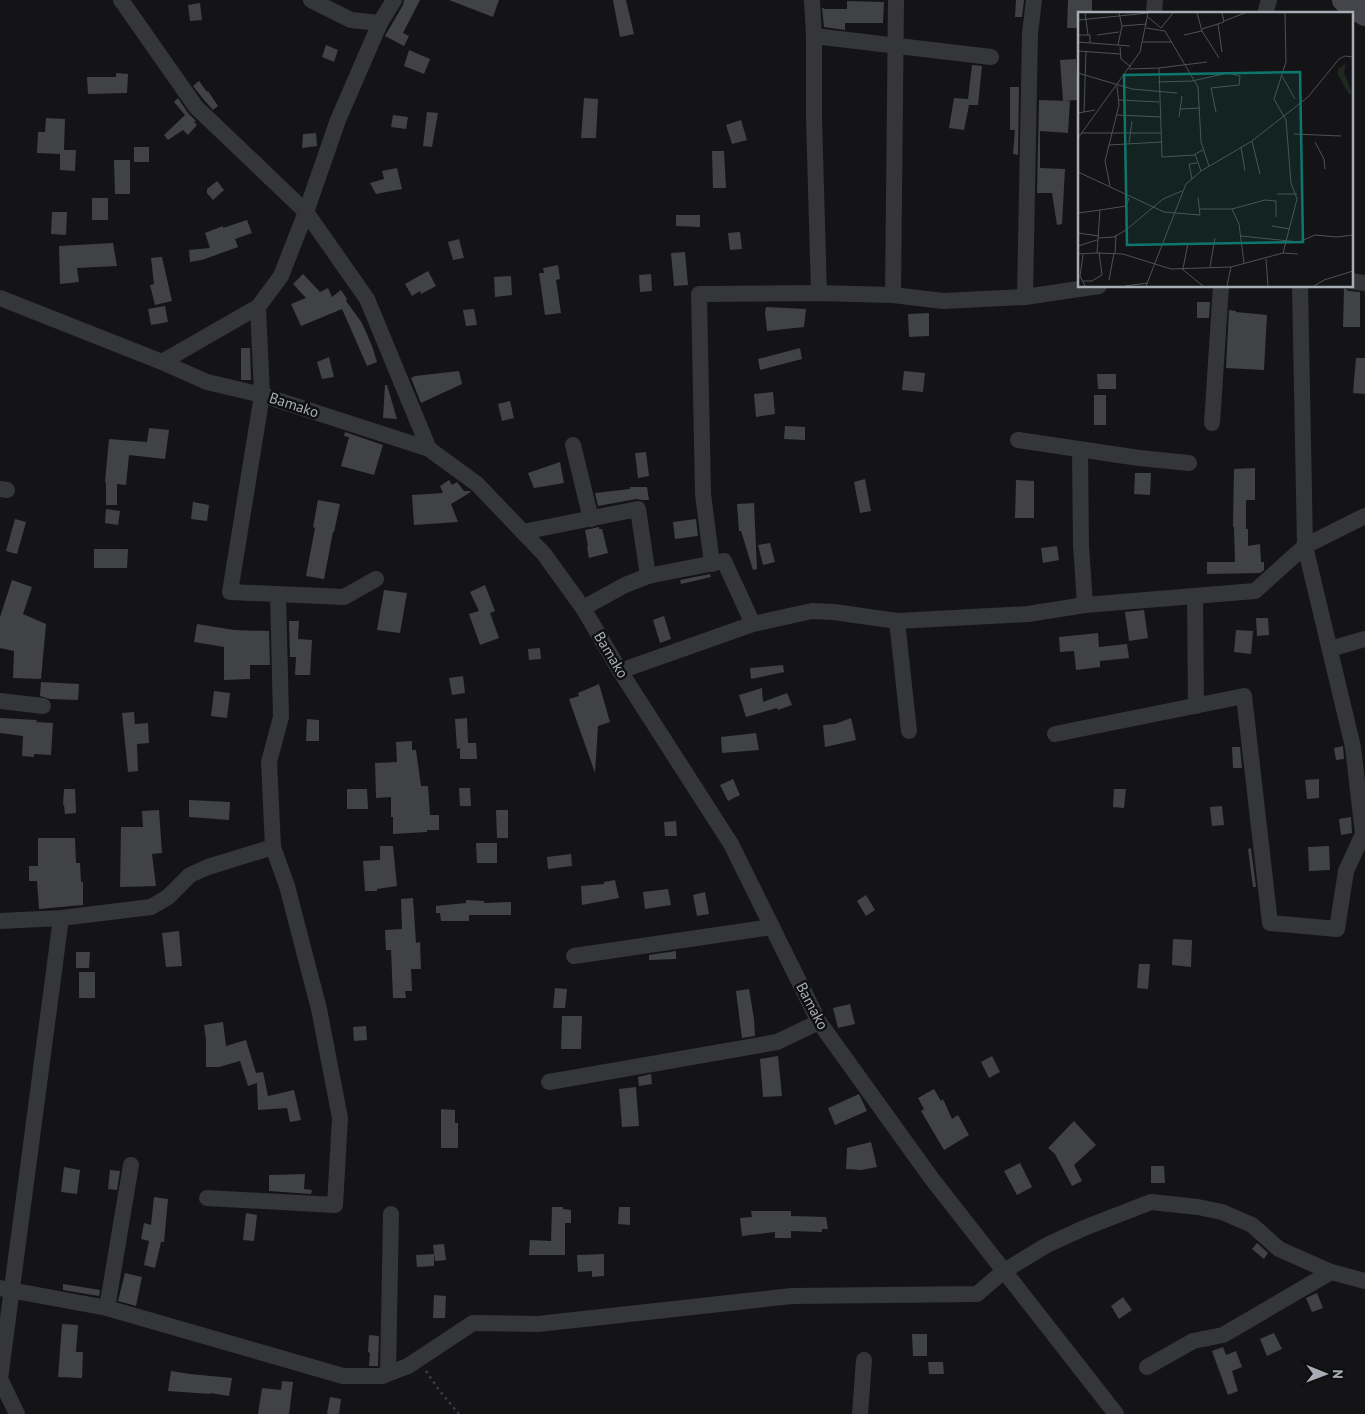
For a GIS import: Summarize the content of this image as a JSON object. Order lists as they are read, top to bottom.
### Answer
{
  "streets": {
    "street": ["Bamako"]
  },
  "north": "right"
}
